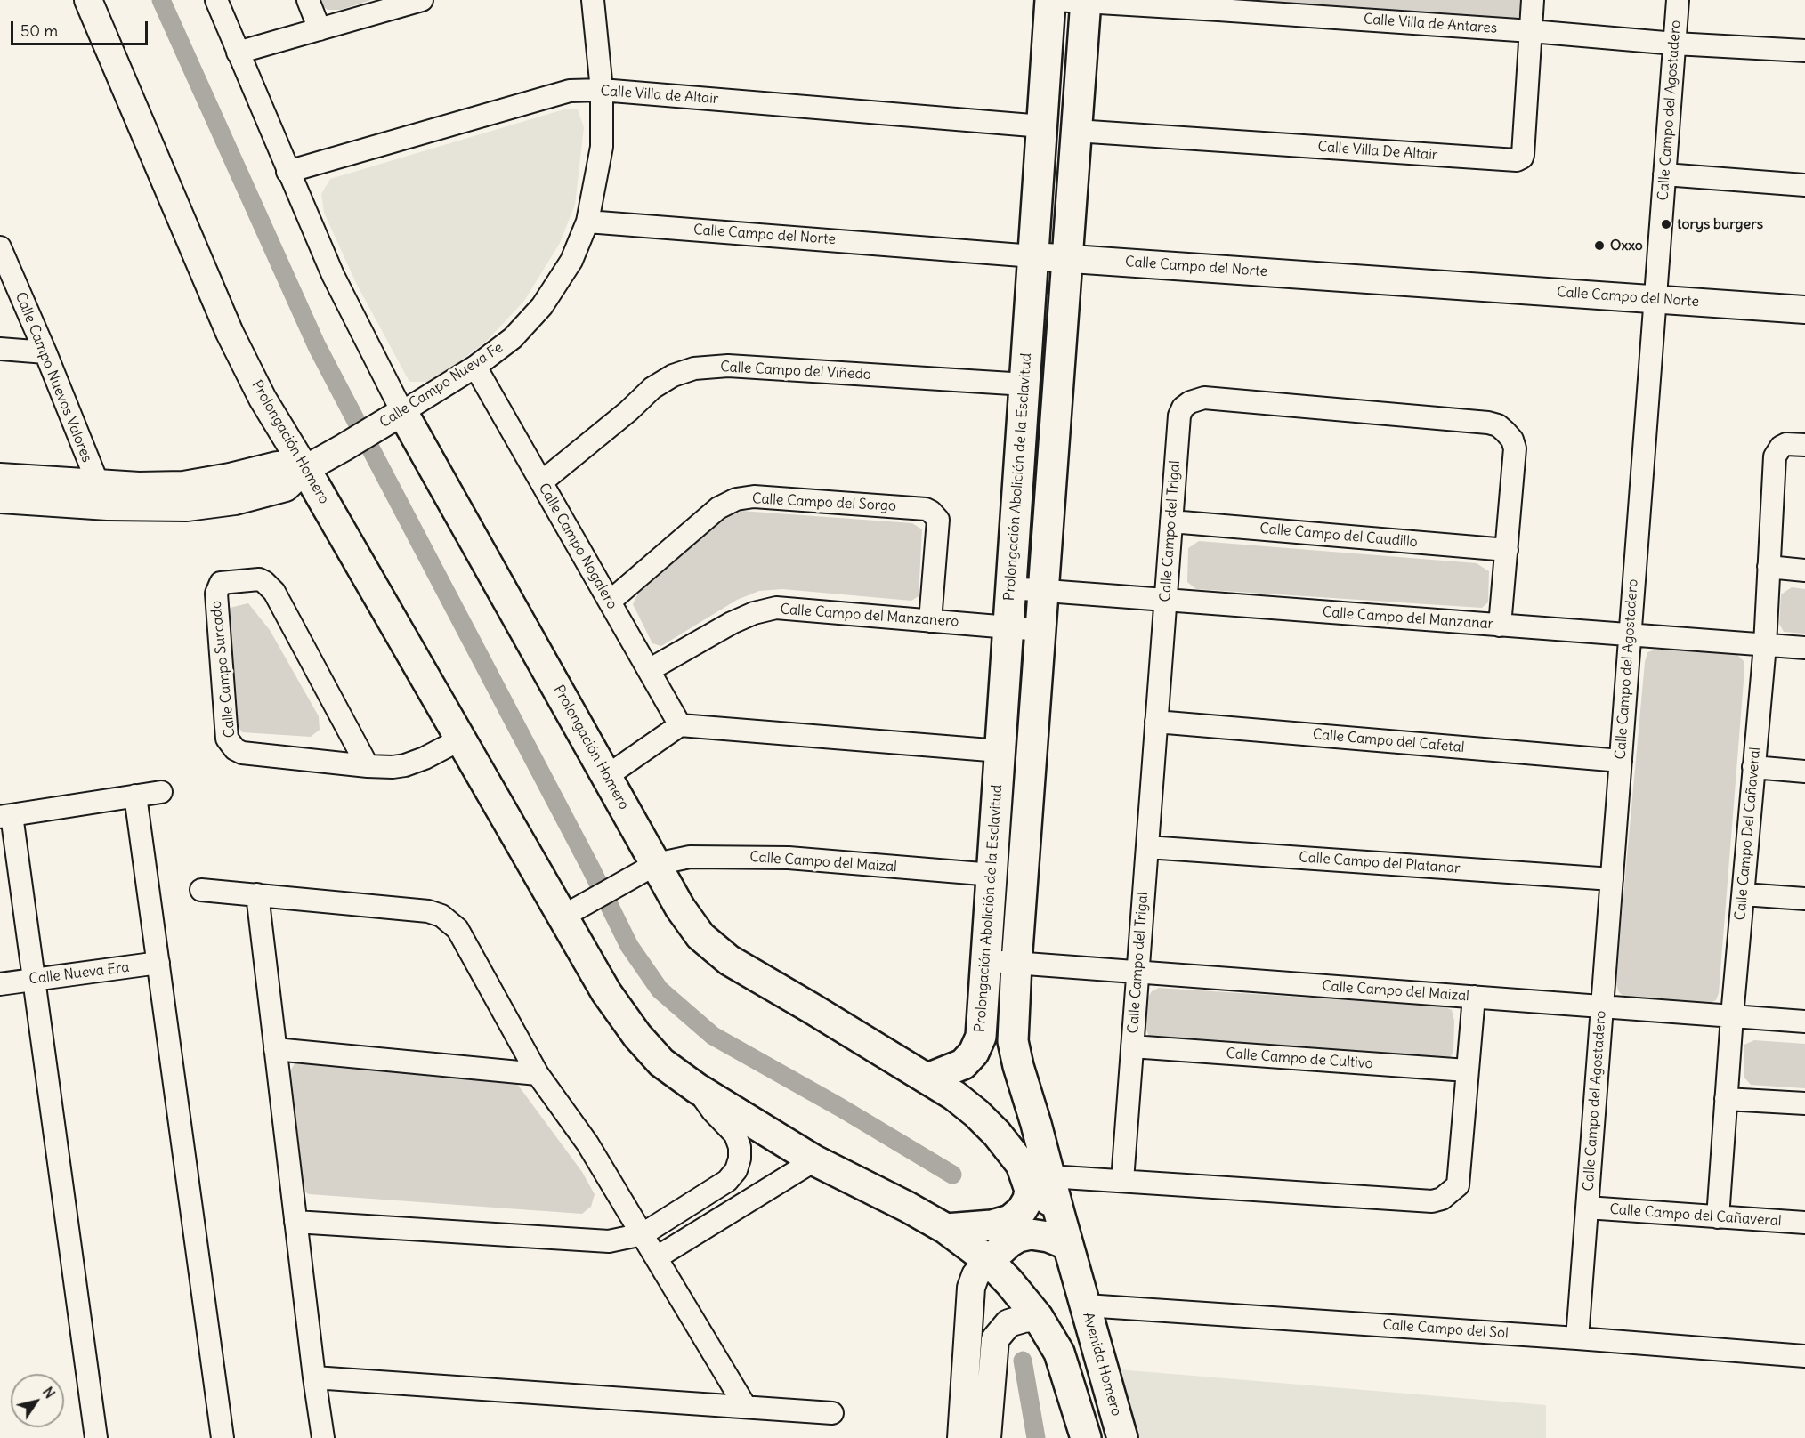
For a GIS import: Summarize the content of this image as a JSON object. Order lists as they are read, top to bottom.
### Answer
{
  "streets": {
    "main road": ["Prolongación Homero", "Prolongación Abolición de la Esclavitud", "Avenida Homero"],
    "street": [
      "Calle Villa de Antares",
      "Calle Villa de Altair",
      "Calle Campo del Agostadero",
      "Calle Villa De Altair",
      "Calle Campo del Norte",
      "Calle Campo del Viñedo",
      "Calle Campo Nuevos Valores",
      "Calle Campo Nueva Fe",
      "Calle Campo del Sorgo",
      "Calle Campo del Trigal",
      "Calle Campo del Caudillo",
      "Calle Campo Nogalero",
      "Calle Campo del Manzanero",
      "Calle Campo del Manzanar",
      "Calle Campo Surcado",
      "Calle Campo del Cafetal",
      "Calle Campo Del Cañaveral",
      "Calle Campo del Maizal",
      "Calle Campo del Platanar",
      "Calle Nueva Era",
      "Calle Campo de Cultivo",
      "Calle Campo del Cañaveral",
      "Calle Campo del Sol"
    ]
  },
  "crossings": [
    ["Calle Villa de Antares", "Calle Campo del Agostadero"],
    ["Calle Villa de Antares", "Calle Villa De Altair"],
    ["Calle Villa de Altair", "Calle Campo Nueva Fe"],
    ["Calle Villa de Altair", "Prolongación Homero"],
    ["Calle Villa de Altair", "Prolongación Abolición de la Esclavitud"],
    ["Calle Campo del Agostadero", "Calle Campo del Norte"],
    ["Calle Campo del Agostadero", "Calle Campo del Manzanar"],
    ["Calle Campo del Agostadero", "Calle Campo del Cafetal"],
    ["Calle Campo del Agostadero", "Calle Campo del Maizal"],
    ["Calle Campo del Agostadero", "Calle Campo del Platanar"],
    ["Calle Campo del Agostadero", "Calle Campo del Cañaveral"],
    ["Calle Campo del Agostadero", "Calle Campo del Sol"],
    ["Calle Campo del Norte", "Calle Campo Nueva Fe"],
    ["Calle Campo del Norte", "Prolongación Abolición de la Esclavitud"],
    ["Calle Campo del Viñedo", "Prolongación Abolición de la Esclavitud"],
    ["Calle Campo del Viñedo", "Calle Campo Nogalero"],
    ["Calle Campo Nuevos Valores", "Calle Campo Nueva Fe"],
    ["Calle Campo Nueva Fe", "Prolongación Homero"],
    ["Calle Campo Nueva Fe", "Calle Campo Nogalero"],
    ["Prolongación Homero", "Calle Campo Surcado"],
    ["Prolongación Homero", "Calle Campo del Maizal"],
    ["Prolongación Abolición de la Esclavitud", "Calle Campo del Manzanero"],
    ["Prolongación Abolición de la Esclavitud", "Calle Campo del Manzanar"],
    ["Prolongación Abolición de la Esclavitud", "Calle Campo del Maizal"],
    ["Calle Campo del Sorgo", "Calle Campo Nogalero"],
    ["Calle Campo del Sorgo", "Calle Campo del Manzanero"],
    ["Calle Campo del Trigal", "Calle Campo del Caudillo"],
    ["Calle Campo del Trigal", "Calle Campo del Manzanar"],
    ["Calle Campo del Trigal", "Calle Campo del Cafetal"],
    ["Calle Campo del Trigal", "Calle Campo del Maizal"],
    ["Calle Campo del Trigal", "Calle Campo del Platanar"],
    ["Calle Campo del Trigal", "Calle Campo de Cultivo"],
    ["Calle Campo Nogalero", "Calle Campo del Manzanero"],
    ["Calle Campo del Manzanar", "Calle Campo Del Cañaveral"],
    ["Calle Campo Del Cañaveral", "Calle Campo del Maizal"],
    ["Calle Campo Del Cañaveral", "Calle Campo del Cañaveral"],
    ["Calle Campo del Sol", "Avenida Homero"]
  ],
  "places": ["torys burgers", "Oxxo"],
  "scale_bar": "50 m",
  "north": "top right"
}
